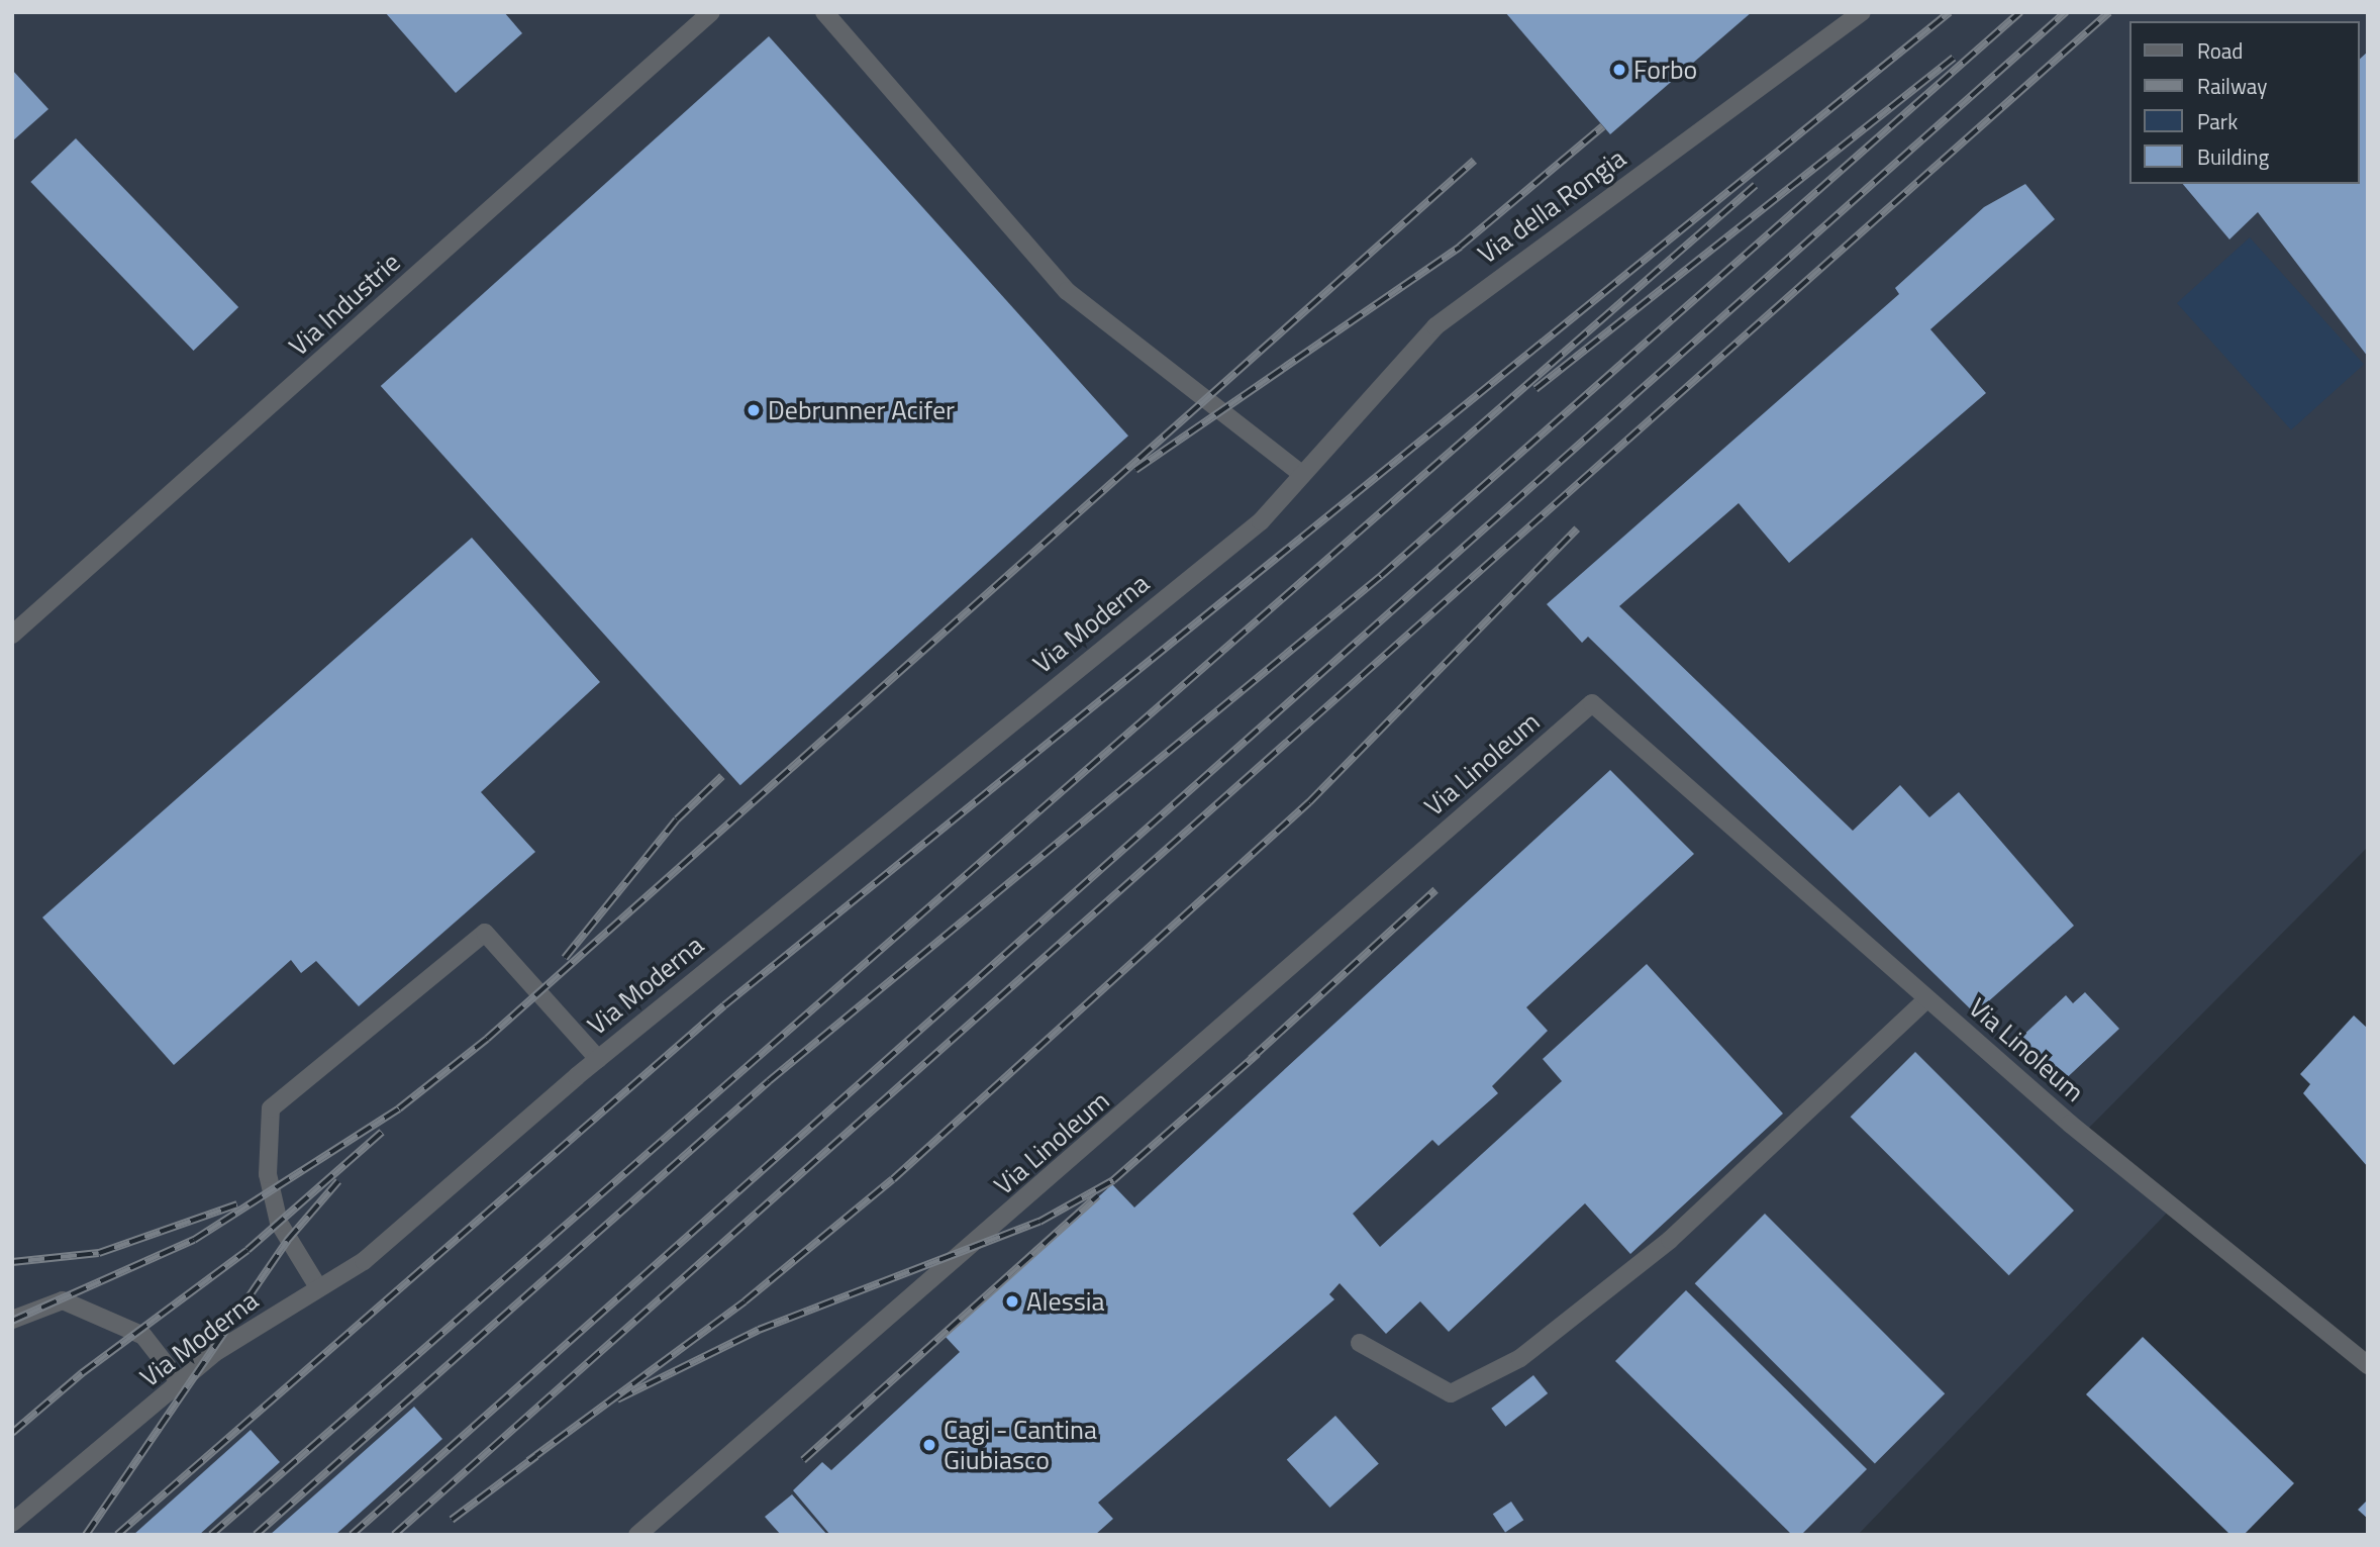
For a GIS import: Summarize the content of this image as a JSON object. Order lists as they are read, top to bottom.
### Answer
{
  "streets": {
    "street": [
      "Via della Rongia",
      "Via Industrie",
      "Via Moderna",
      "Via Linoleum"
    ]
  },
  "crossings": [
    ["Via della Rongia", "Via Moderna"]
  ],
  "places": [
    "Forbo",
    "Debrunner Acifer",
    "Alessia",
    "Cagi - Cantina Giubiasco"
  ],
  "legend": [
    "Road",
    "Railway",
    "Park",
    "Building"
  ]
}
